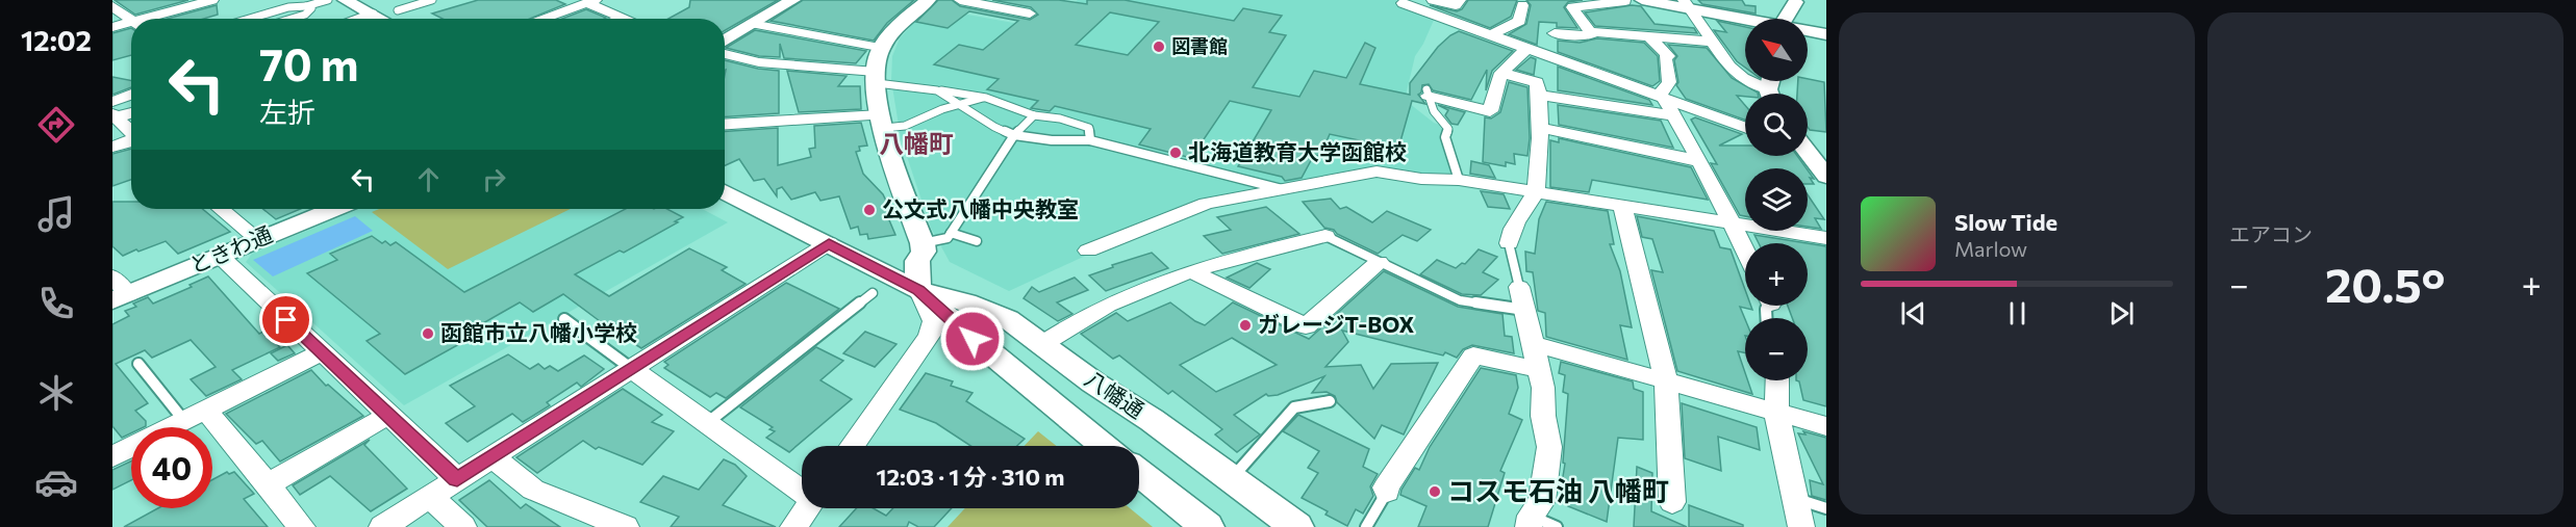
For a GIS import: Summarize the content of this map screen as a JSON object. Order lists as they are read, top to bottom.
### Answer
{
  "streets": {
    "street": ["ときわ通", "八幡通"]
  },
  "districts": ["八幡町"],
  "places": [
    "図書館",
    "北海道教育大学函館校",
    "公文式八幡中央教室",
    "ガレージT-BOX",
    "函館市立八幡小学校",
    "コスモ石油 八幡町"
  ],
  "north": "top left",
  "page": {
    "tabs": "12:02",
    "tile": "エアコン",
    "map_buttons": ["+", "−"],
    "turn": ["70 m", "左折"],
    "song": ["Slow Tide", "Marlow"],
    "heat": ["−", "20.5°", "+"],
    "limit": "40",
    "trip": "12:03 · 1 分 · 310 m"
  }
}
